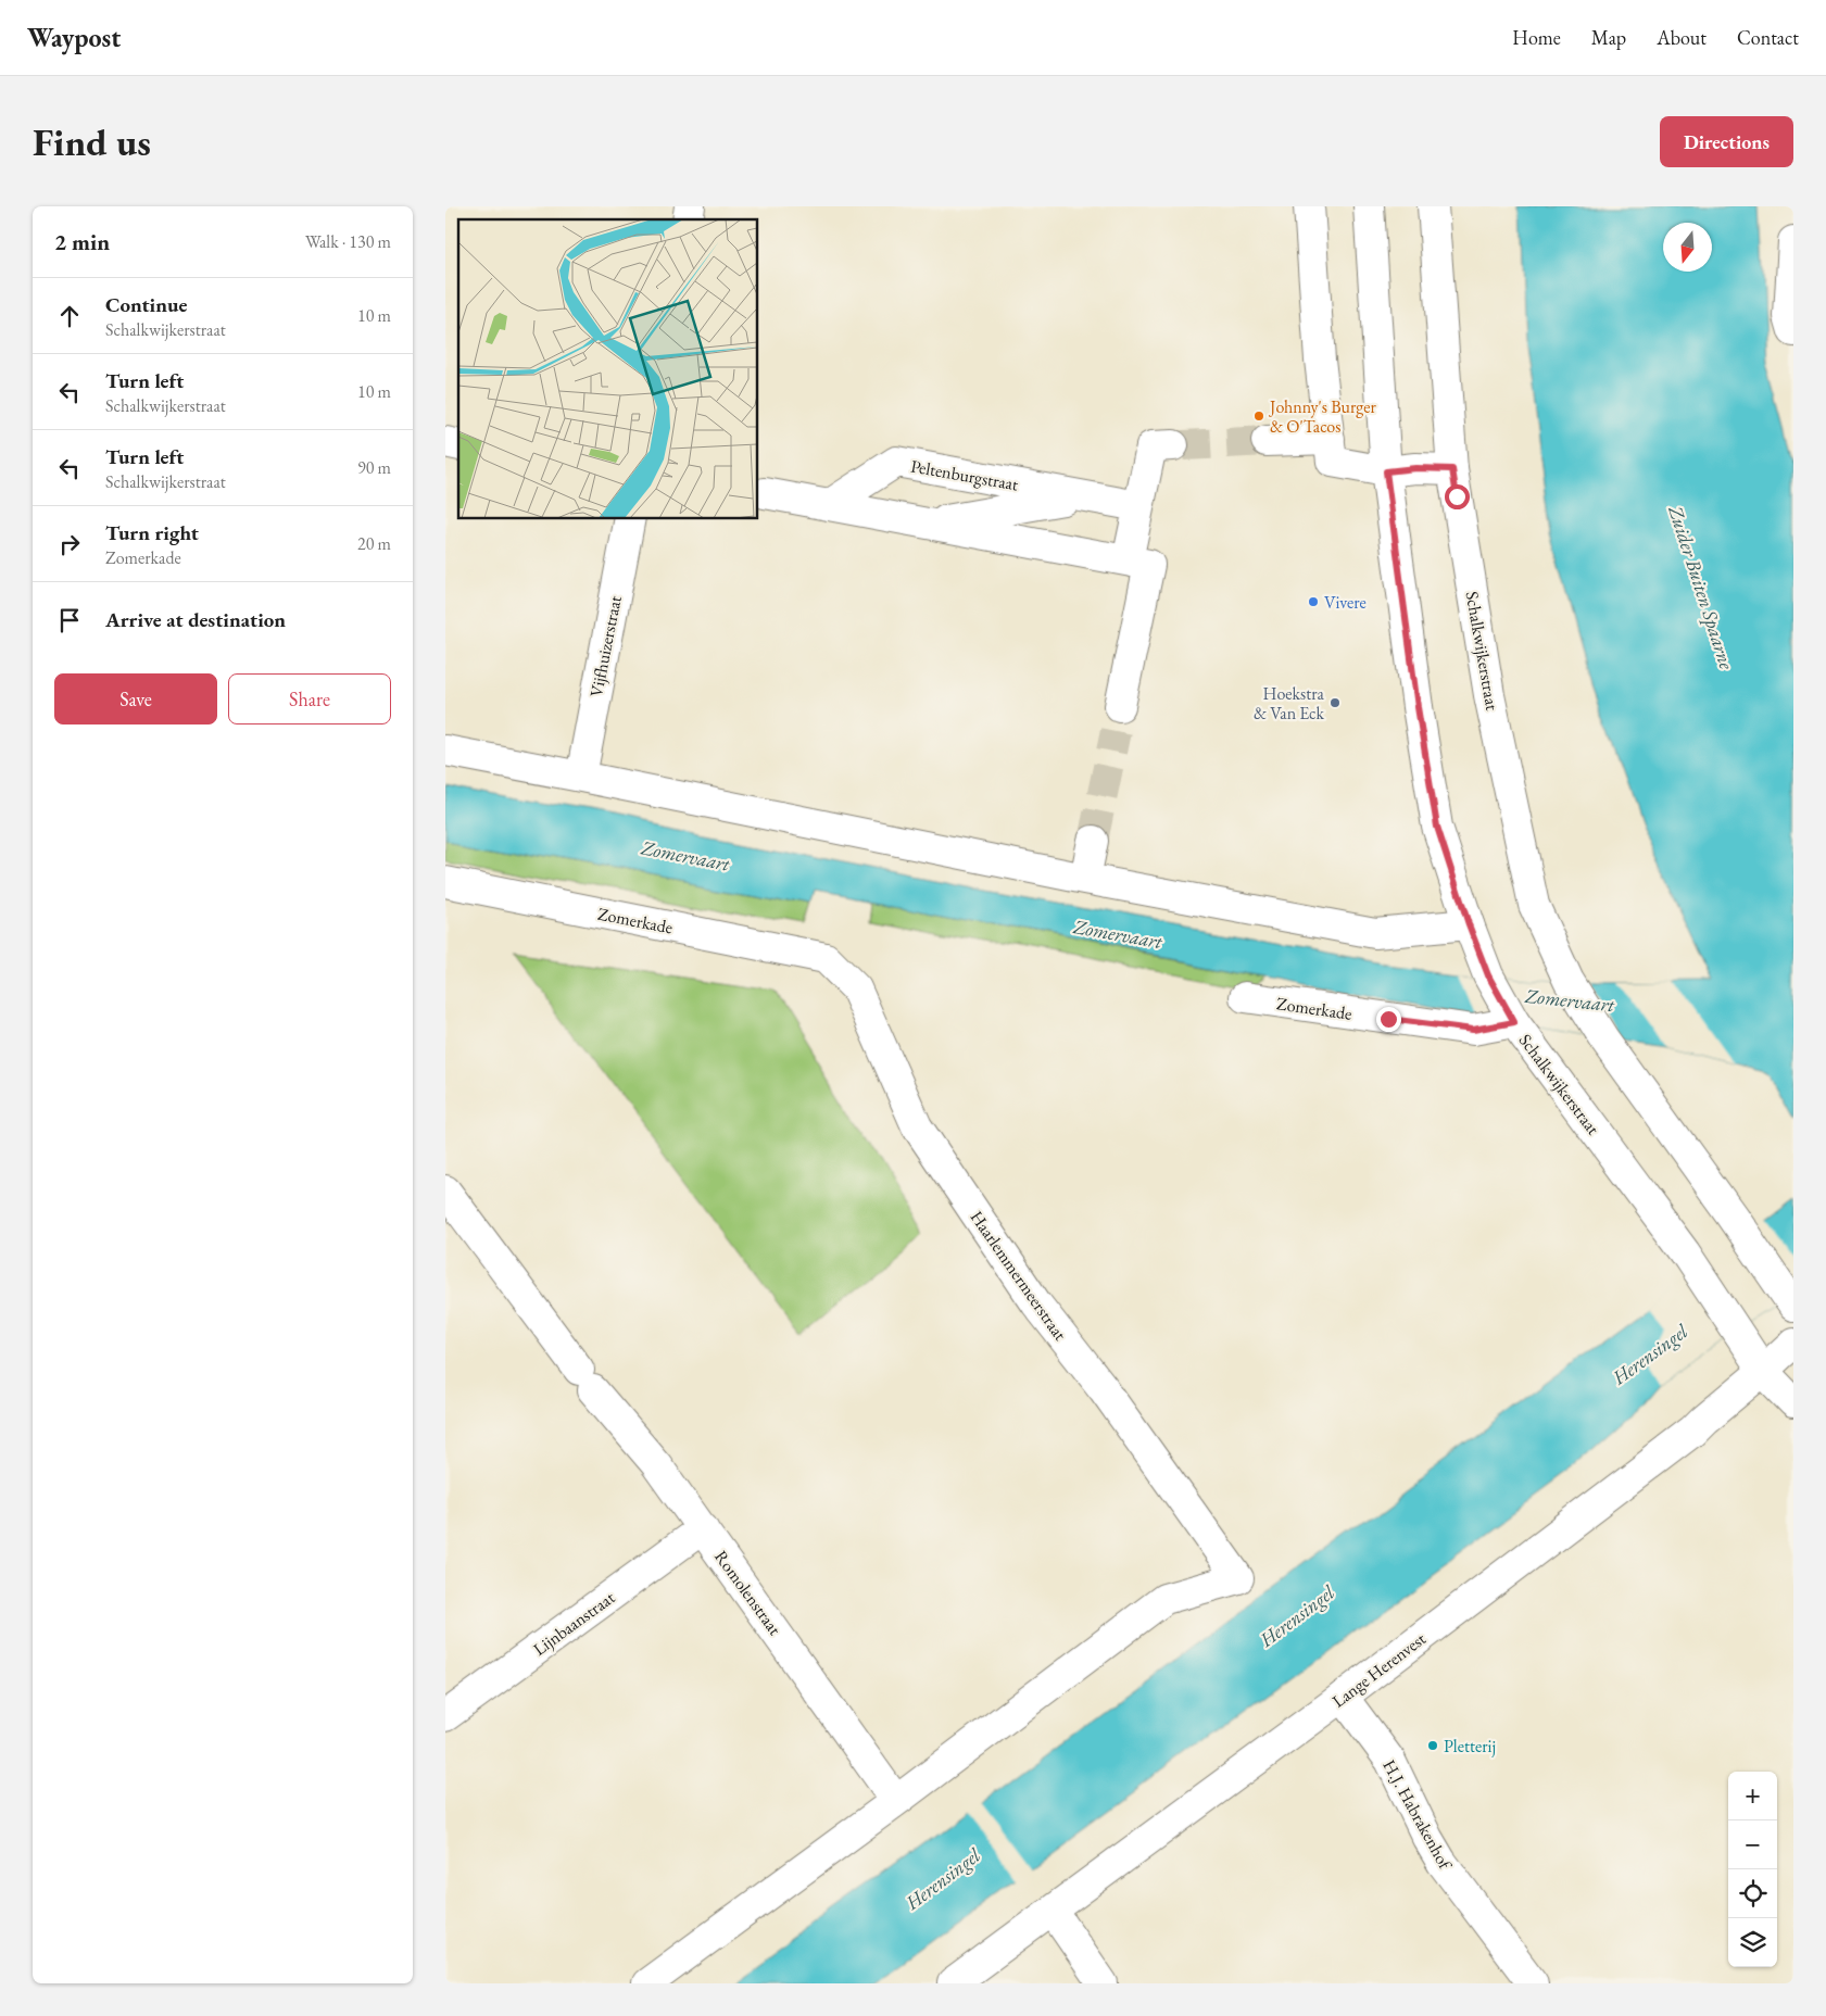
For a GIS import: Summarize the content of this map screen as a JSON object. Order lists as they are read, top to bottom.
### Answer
{
  "streets": {
    "street": [
      "Peltenburgstraat",
      "Vijfhuizerstraat",
      "Schalkwijkerstraat",
      "Zomerkade",
      "Haarlemmermeerstraat",
      "Romolenstraat",
      "Lijnbaanstraat",
      "Lange Herenvest",
      "H.J. Habrakenhof"
    ]
  },
  "crossings": [
    ["Schalkwijkerstraat", "Zomerkade"],
    ["Schalkwijkerstraat", "Lange Herenvest"],
    ["Zomerkade", "Haarlemmermeerstraat"],
    ["Haarlemmermeerstraat", "Romolenstraat"],
    ["Romolenstraat", "Lijnbaanstraat"],
    ["Lange Herenvest", "H.J. Habrakenhof"]
  ],
  "water": ["Zuider Buiten Spaarne", "Zomervaart", "Herensingel"],
  "places": [
    "Johnny's Burger & O'Tacos",
    "Vivere",
    "Hoekstra & Van Eck",
    "Pletterij"
  ],
  "north": "bottom",
  "page": {
    "header": "Waypost",
    "nav": [
      "Home",
      "Map",
      "About",
      "Contact"
    ],
    "buttons": [
      "Directions",
      ["Save", "Share"]
    ],
    "title": "Find us",
    "heading": ["2 min", "Walk · 130 m"],
    "list": [
      ["Continue", "Schalkwijkerstraat", "10 m"],
      ["Turn left", "Schalkwijkerstraat", "10 m"],
      ["Turn left", "Schalkwijkerstraat", "90 m"],
      ["Turn right", "Zomerkade", "20 m"],
      "Arrive at destination"
    ],
    "map_buttons": ["+", "−"]
  }
}
